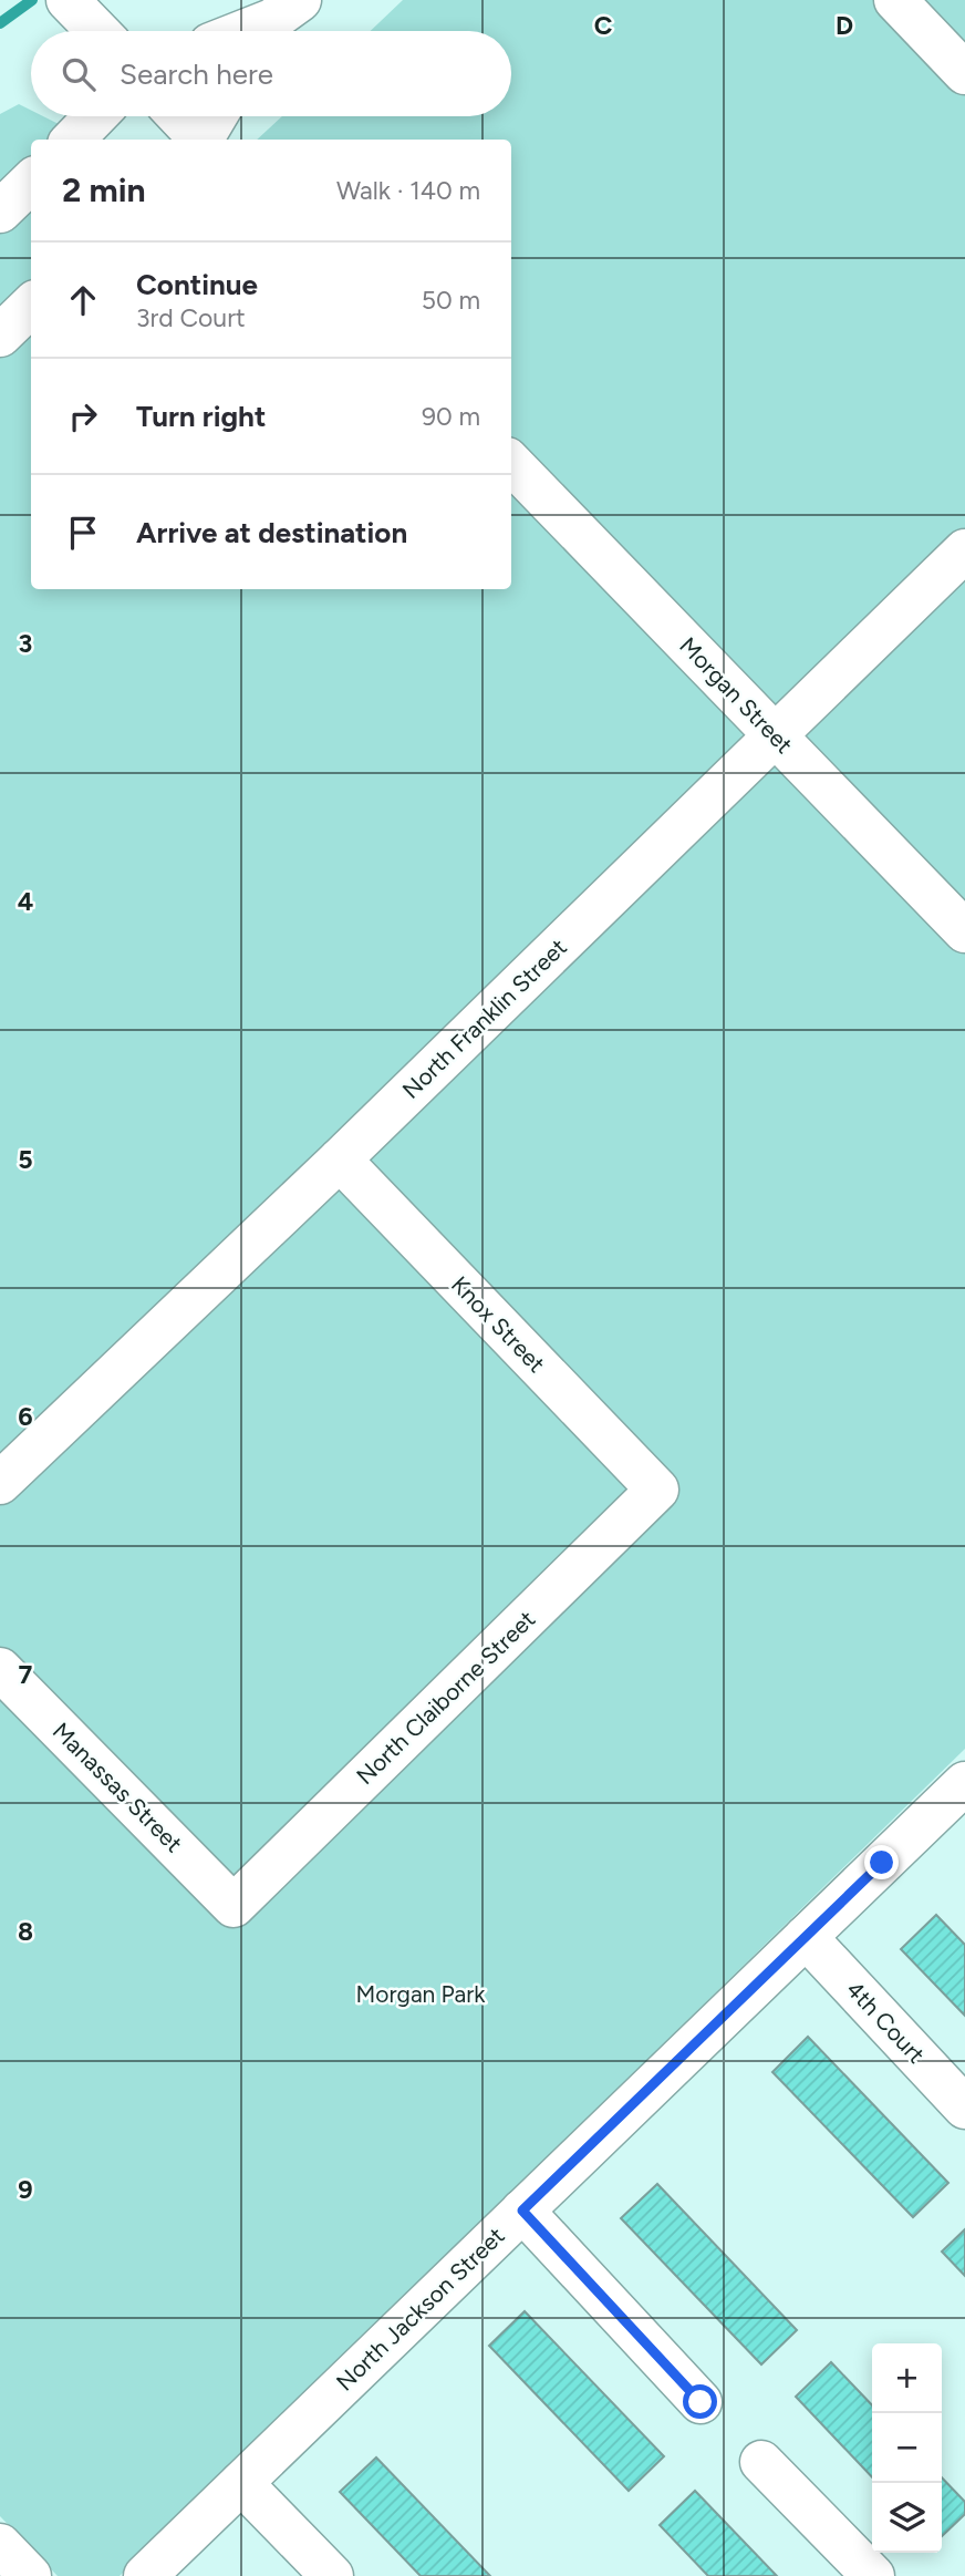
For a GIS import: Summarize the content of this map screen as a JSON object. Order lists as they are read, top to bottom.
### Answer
{
  "streets": {
    "street": [
      "Morgan Street",
      "North Franklin Street",
      "Knox Street",
      "North Claiborne Street",
      "Manassas Street",
      "4th Court",
      "North Jackson Street"
    ]
  },
  "crossings": [
    ["Morgan Street", "North Franklin Street"],
    ["North Franklin Street", "Knox Street"],
    ["Knox Street", "North Claiborne Street"],
    ["North Claiborne Street", "Manassas Street"],
    ["4th Court", "North Jackson Street"]
  ],
  "parks": ["Morgan Park"],
  "page": {
    "search": "Search here",
    "heading": ["2 min", "Walk · 140 m"],
    "list": [
      ["Continue", "3rd Court", "50 m"],
      ["Turn right", "90 m"],
      "Arrive at destination"
    ],
    "map_buttons": ["+", "−"]
  },
  "grid": {
    "columns": ["C", "D"],
    "rows": [
      "3",
      "4",
      "5",
      "6",
      "7",
      "8",
      "9"
    ]
  }
}
